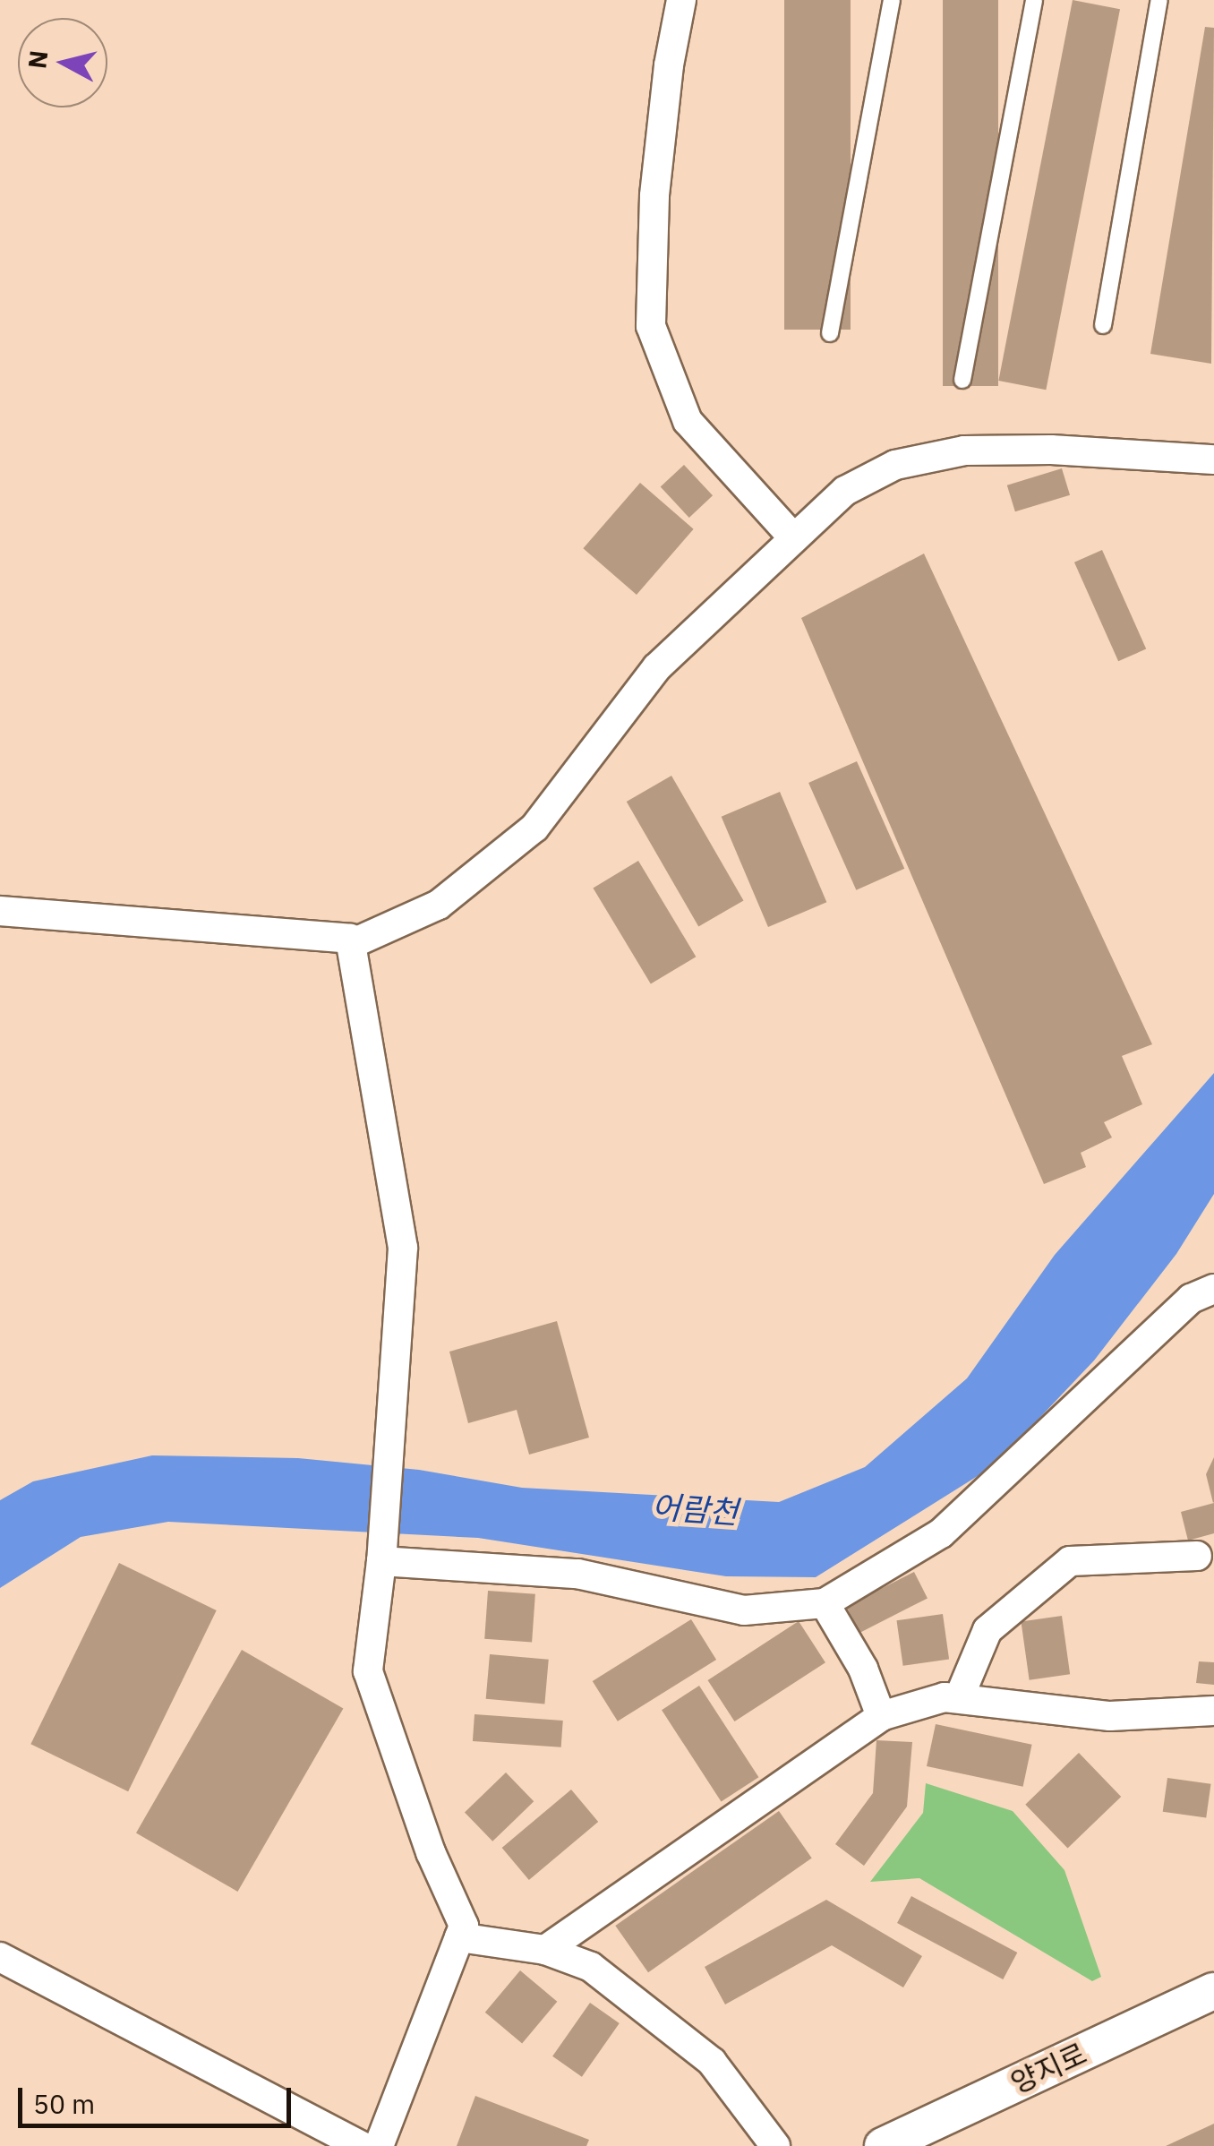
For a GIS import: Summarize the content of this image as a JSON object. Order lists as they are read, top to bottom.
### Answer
{
  "streets": {
    "street": ["양지로"]
  },
  "water": ["어람천"],
  "scale_bar": "50 m",
  "north": "left"
}
